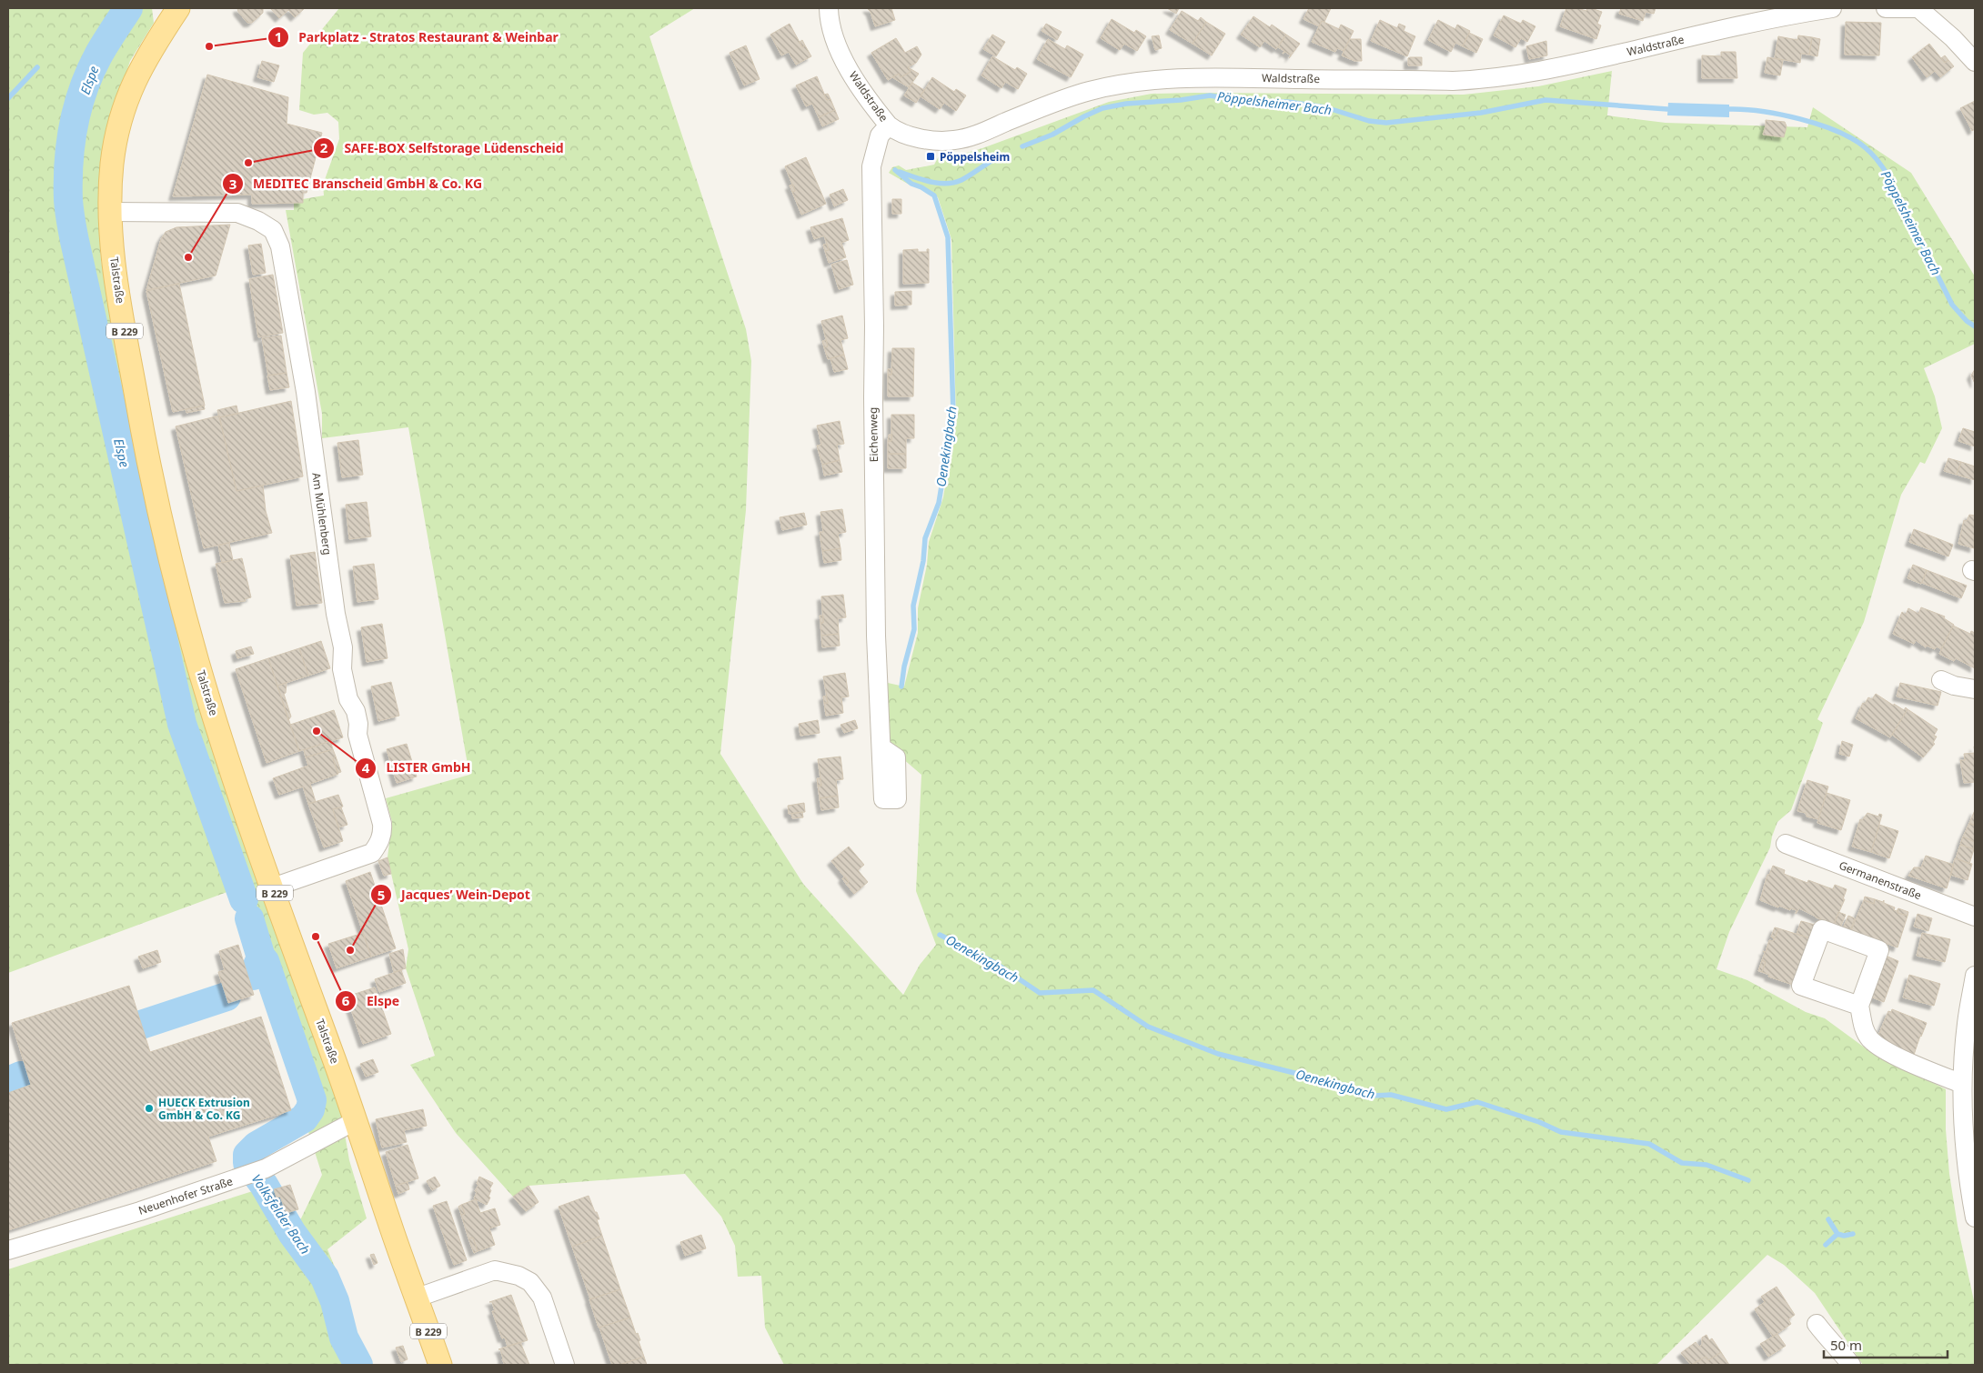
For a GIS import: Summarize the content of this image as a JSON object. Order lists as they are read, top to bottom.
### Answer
{
  "streets": {
    "main road": ["Talstraße", "B 229"],
    "street": [
      "Waldstraße",
      "Eichenweg",
      "Am Mühlenberg",
      "Germanenstraße",
      "Neuenhofer Straße"
    ]
  },
  "crossings": [
    ["Waldstraße", "Eichenweg"],
    ["Talstraße", "Am Mühlenberg"],
    ["Talstraße", "Neuenhofer Straße"]
  ],
  "water": [
    "Elspe",
    "Pöppelsheimer Bach",
    "Oenekingbach",
    "Volksfelder Bach"
  ],
  "places": {
    "other": [
      "Parkplatz - Stratos Restaurant & Weinbar",
      "SAFE-BOX Selfstorage Lüdenscheid",
      "MEDITEC Branscheid GmbH & Co. KG",
      "LISTER GmbH",
      "Elspe",
      "Jacques’ Wein-Depot",
      "HUECK Extrusion GmbH & Co. KG"
    ],
    "transit": ["Pöppelsheim"]
  },
  "scale_bar": "50 m"
}
